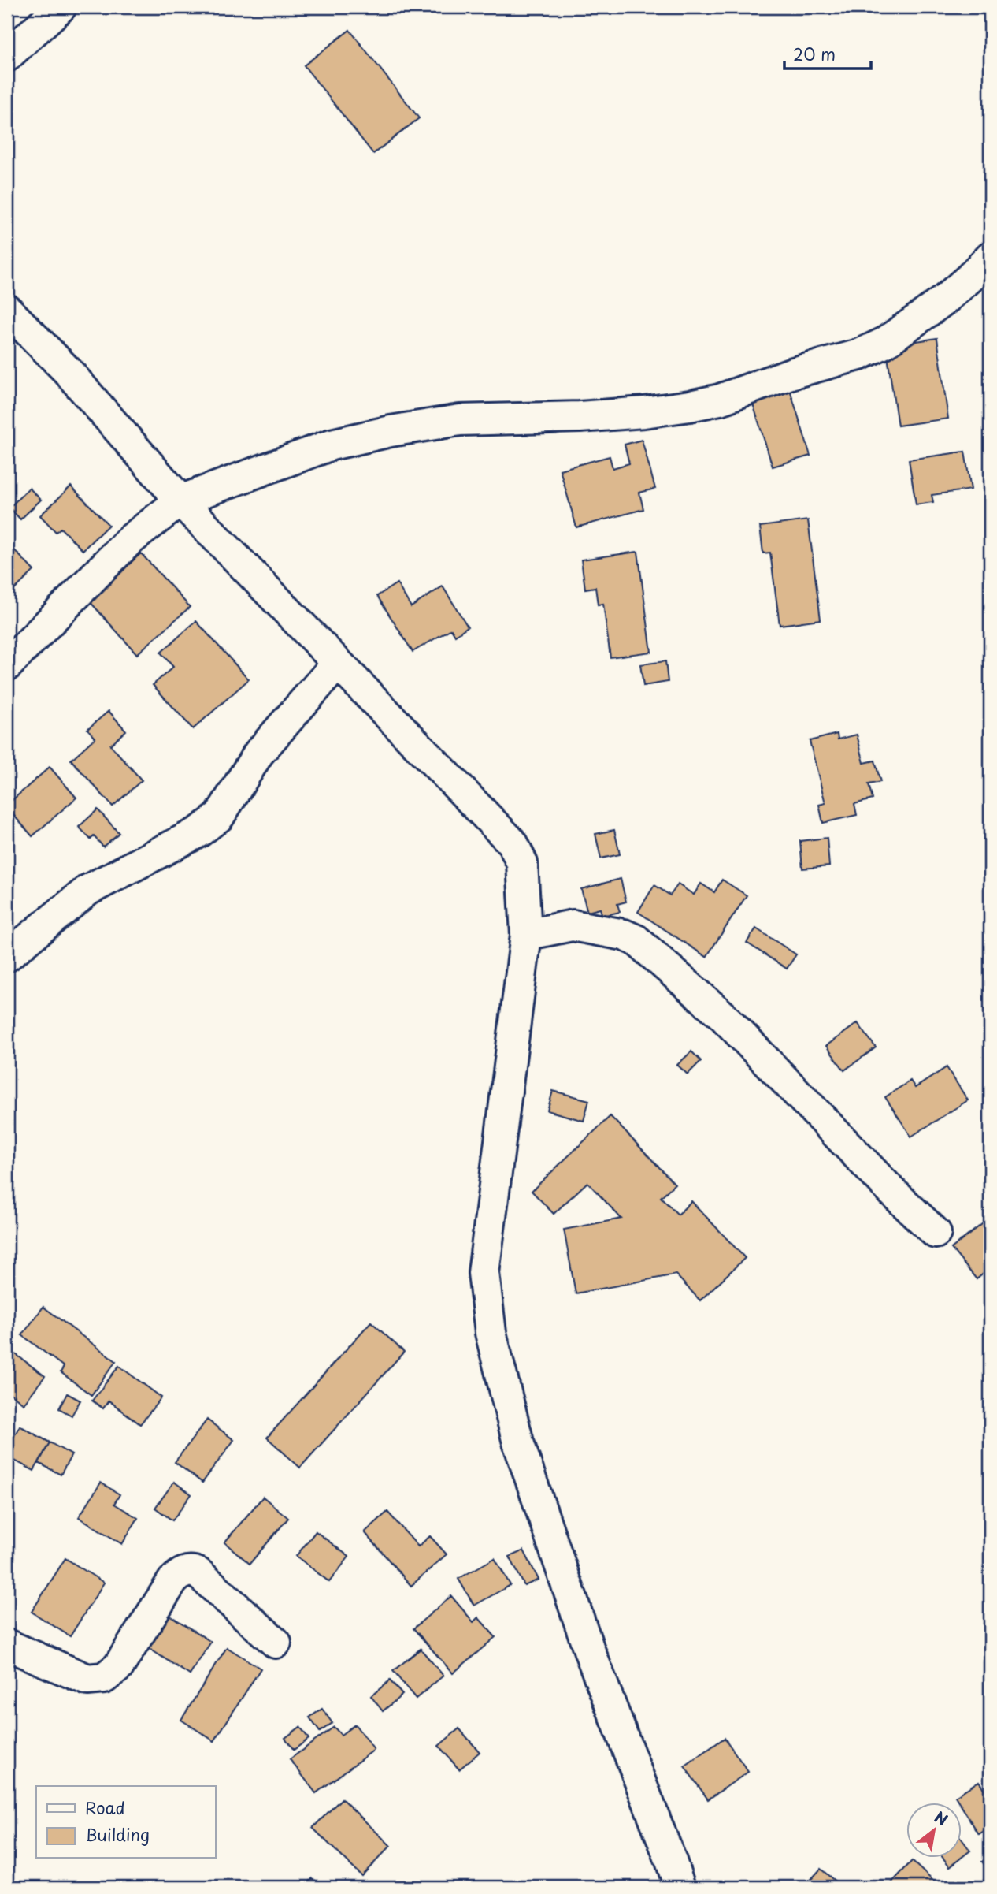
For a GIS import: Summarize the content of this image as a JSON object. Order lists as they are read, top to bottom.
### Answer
{
  "legend": ["Road", "Building"],
  "scale_bar": "20 m",
  "north": "top right"
}
